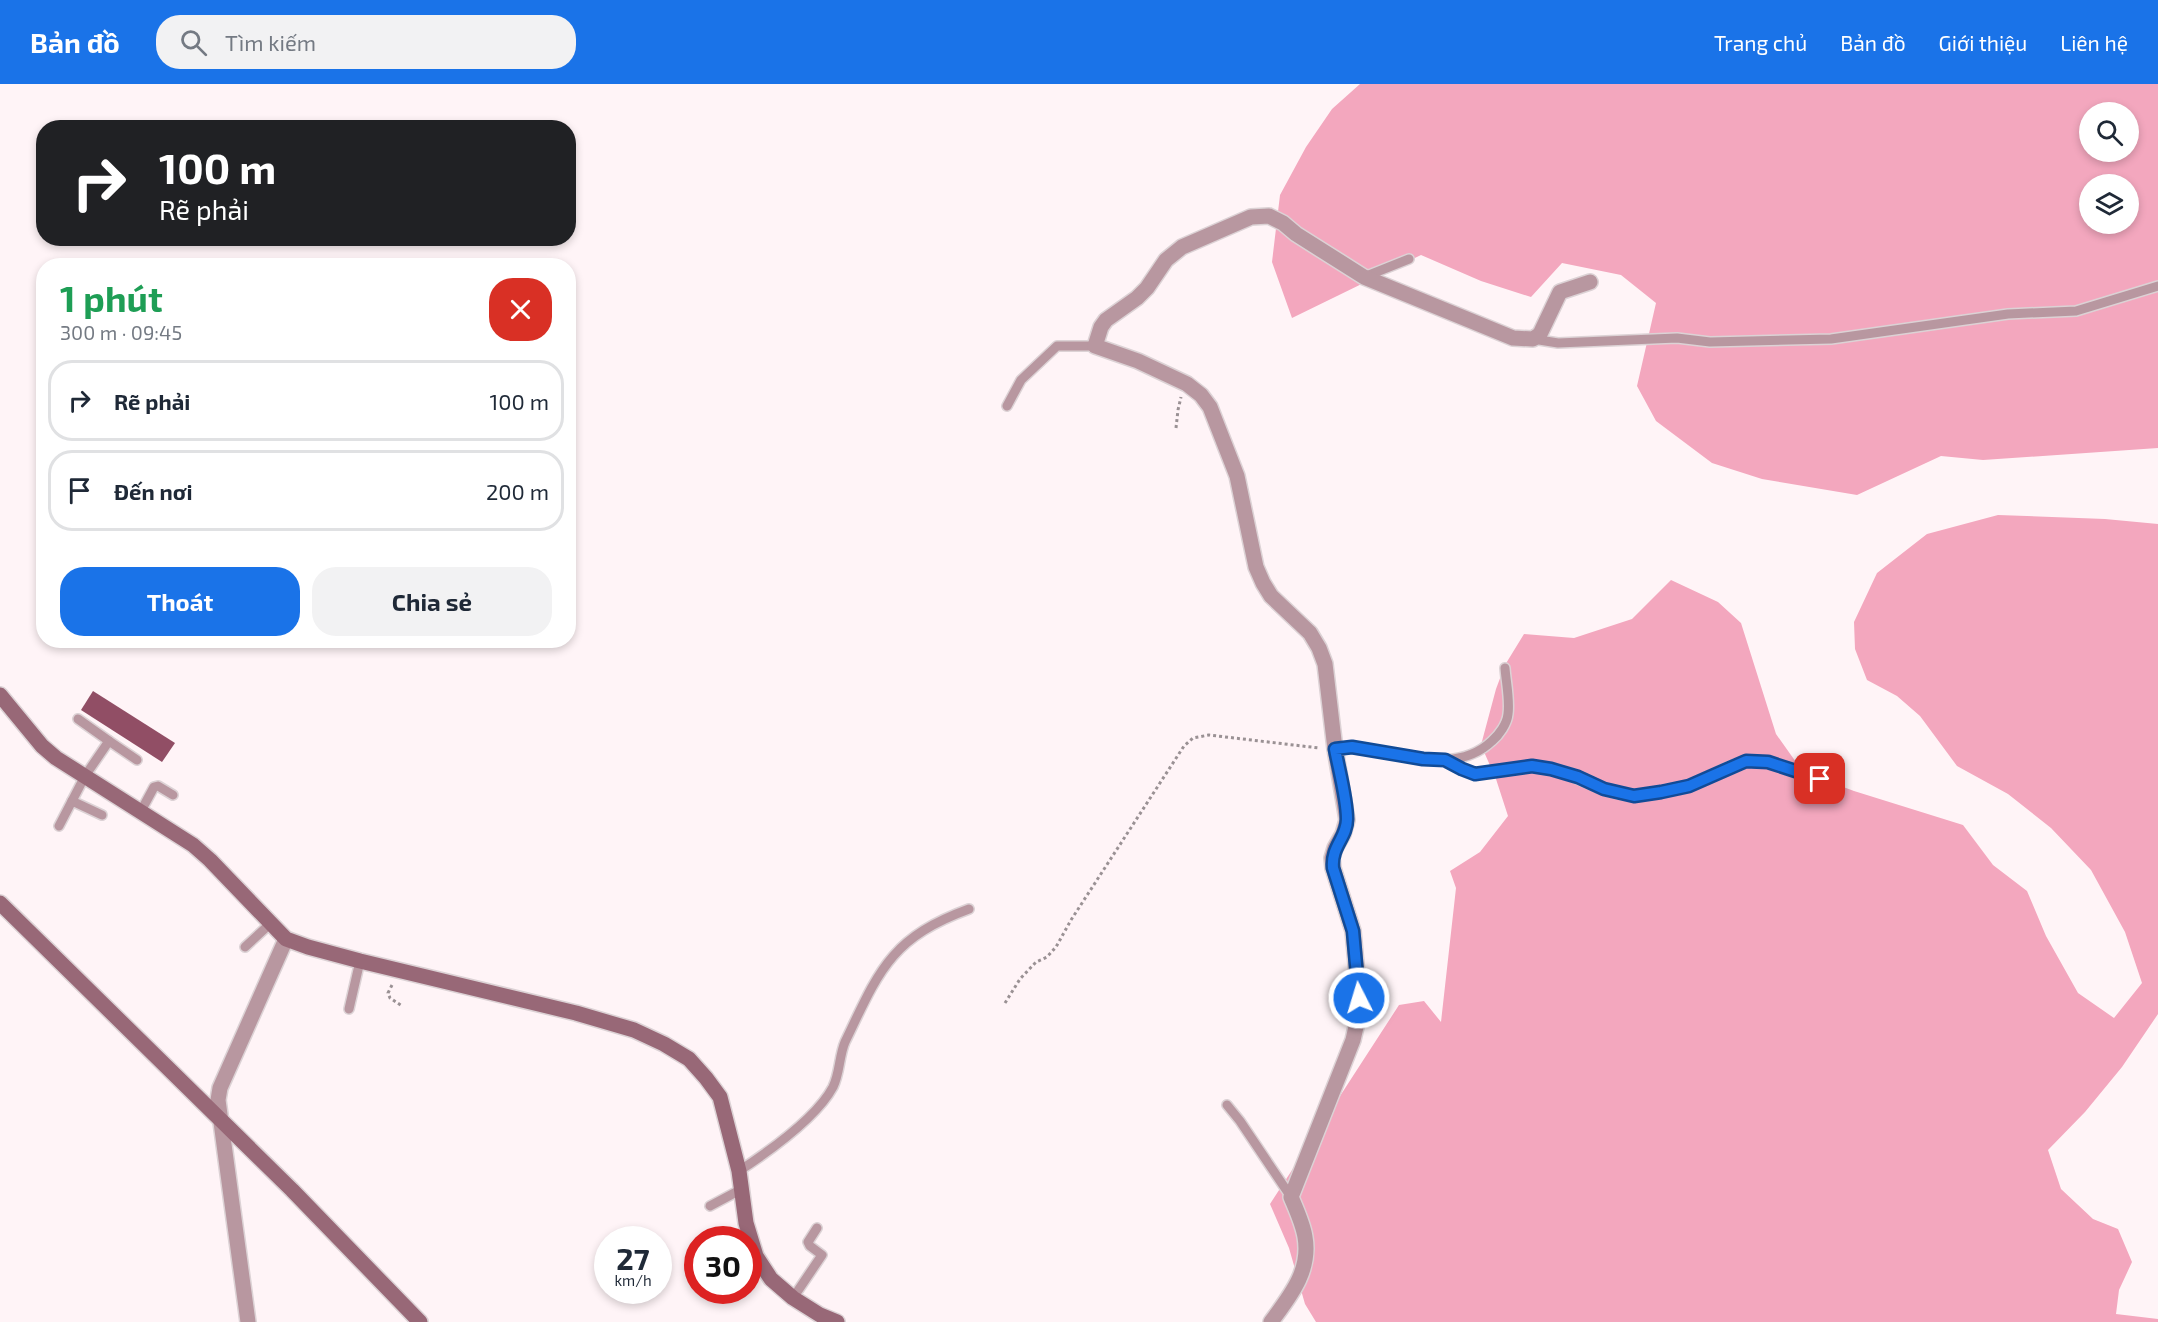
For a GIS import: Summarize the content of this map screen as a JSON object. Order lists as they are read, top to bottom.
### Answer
{
  "page": {
    "header": "Bản đồ",
    "search": "Tìm kiếm",
    "nav": [
      "Trang chủ",
      "Bản đồ",
      "Giới thiệu",
      "Liên hệ"
    ],
    "turn": ["100 m", "Rẽ phải"],
    "heading": ["1 phút", "300 m · 09:45"],
    "list": [
      {
        "name": "Rẽ phải",
        "value": "100 m"
      },
      {
        "name": "Đến nơi",
        "value": "200 m"
      }
    ],
    "buttons": ["Thoát", "Chia sẻ"],
    "speed": "27 km/h",
    "limit": "30"
  }
}
